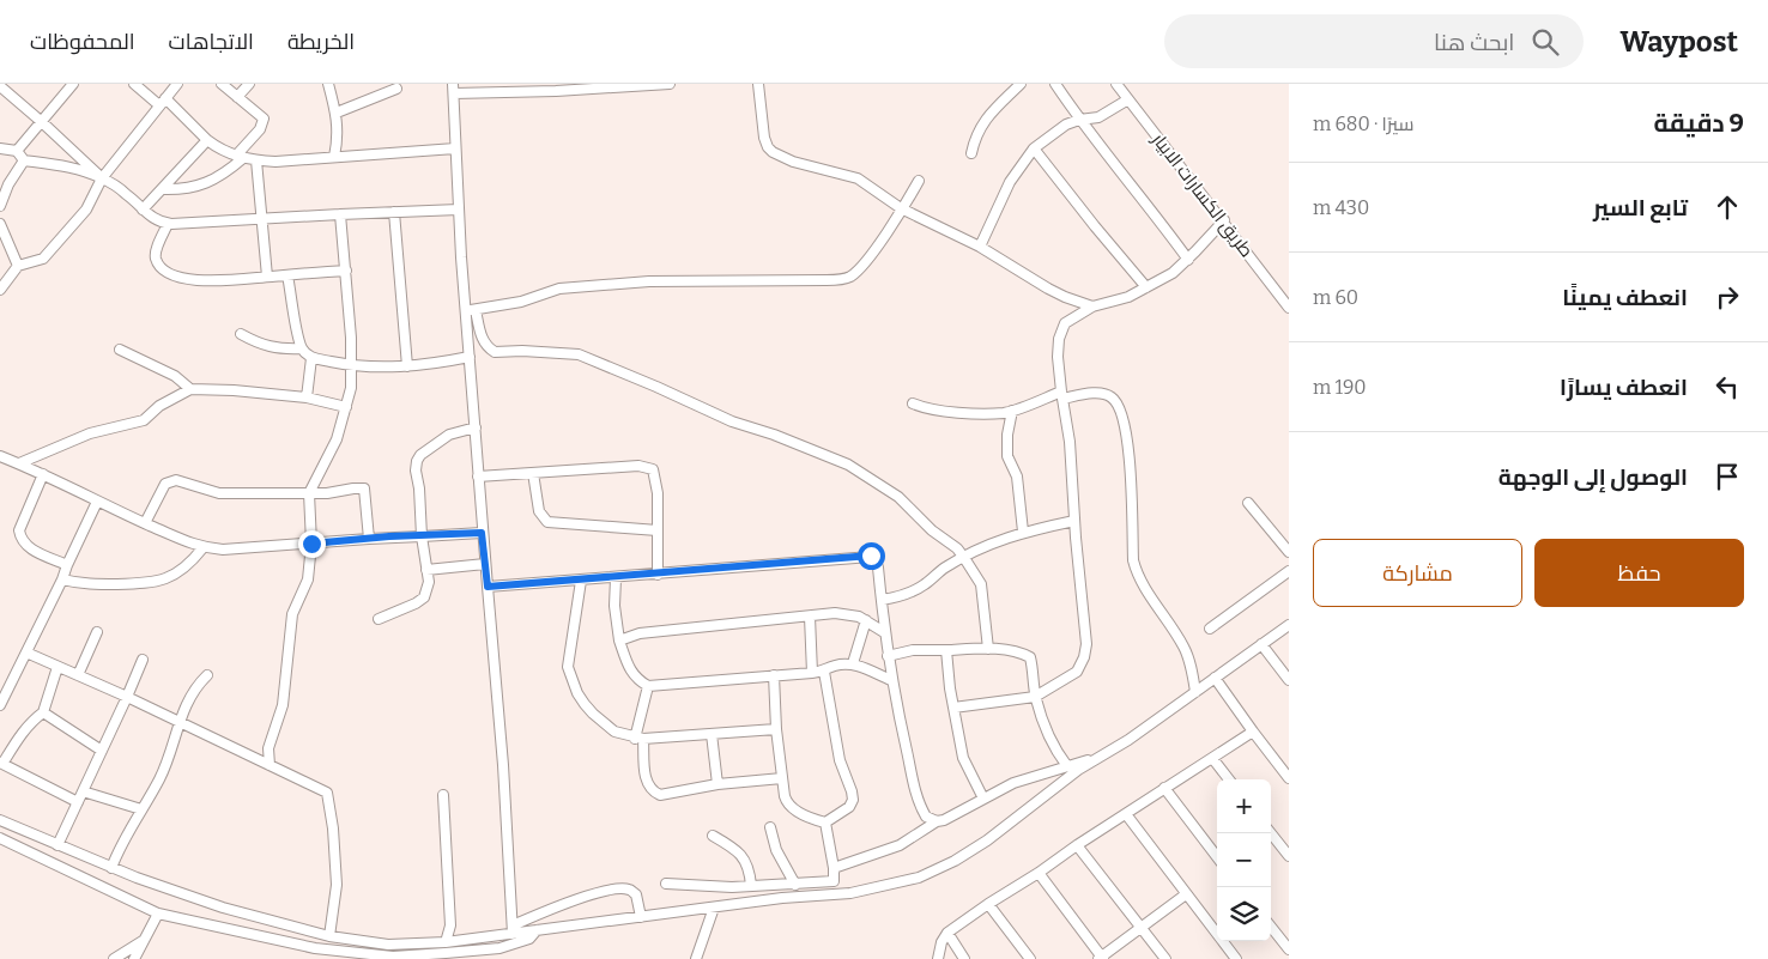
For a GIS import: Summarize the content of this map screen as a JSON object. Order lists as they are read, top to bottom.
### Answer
{
  "streets": {
    "street": ["طريق الكسارات الابيار"]
  },
  "page": {
    "header": "Waypost",
    "search": "ابحث هنا",
    "nav": ["الخريطة", "الاتجاهات", "المحفوظات"],
    "heading": ["9 دقيقة", "سيرًا · 680 m"],
    "list": [
      ["تابع السير", "430 m"],
      ["انعطف يمينًا", "60 m"],
      ["انعطف يسارًا", "190 m"],
      "الوصول إلى الوجهة"
    ],
    "buttons": ["حفظ", "مشاركة"],
    "map_buttons": ["+", "−"]
  }
}
